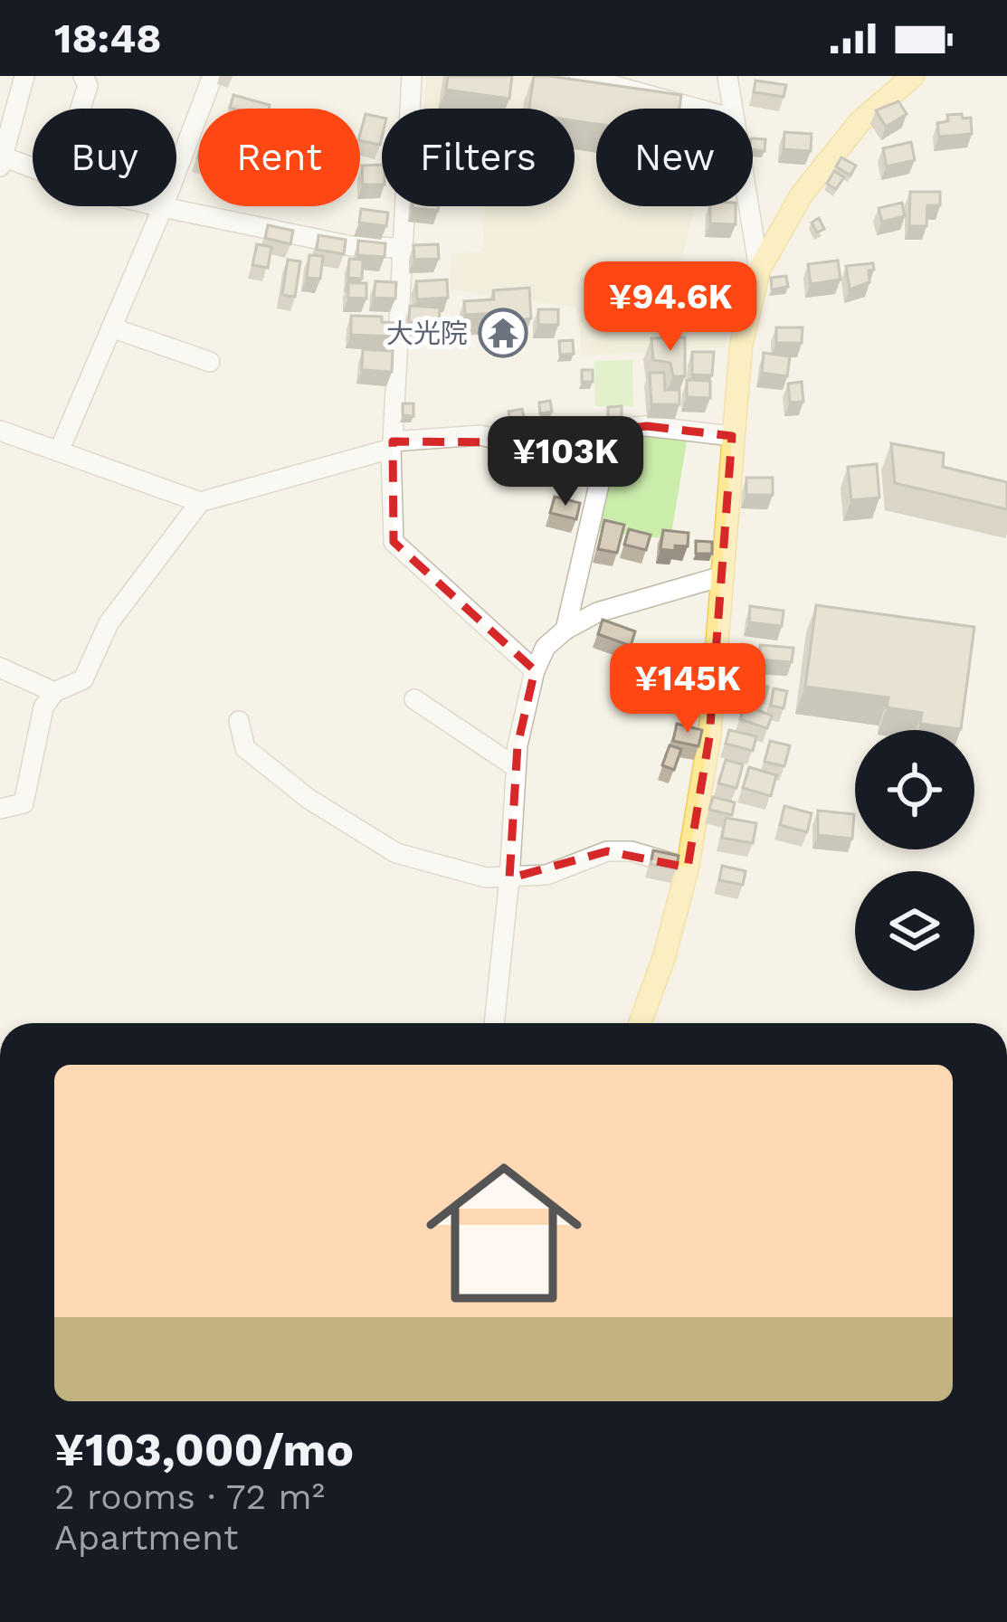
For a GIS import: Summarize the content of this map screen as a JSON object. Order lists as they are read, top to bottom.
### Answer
{
  "places": {
    "temple": ["大光院"]
  },
  "page": {
    "status": "18:48",
    "chip": [
      "Buy",
      "Rent",
      "Filters",
      "New"
    ],
    "price": ["¥94.6K", "¥103K", "¥145K"],
    "list": [
      {
        "name": "¥103,000/mo",
        "note": "2 rooms · 72 m² · Apartment"
      }
    ]
  }
}
